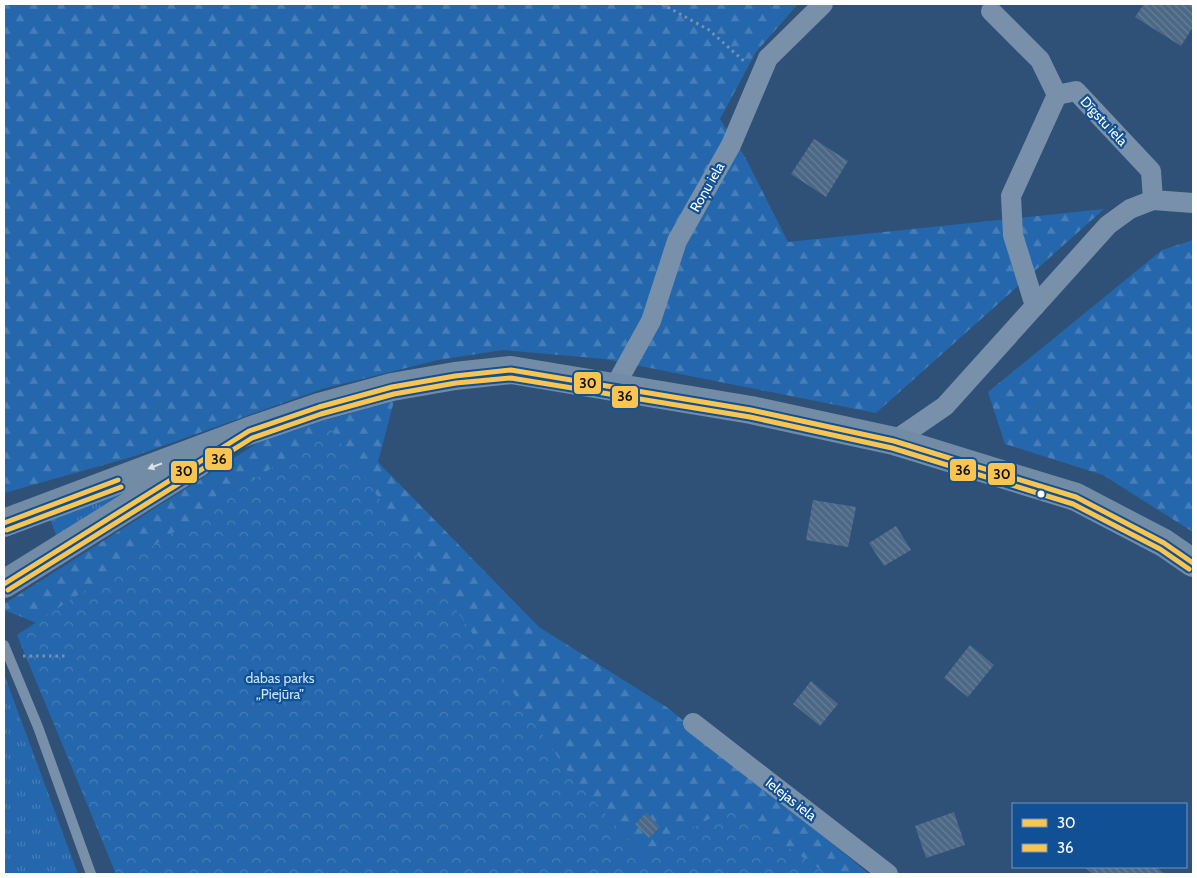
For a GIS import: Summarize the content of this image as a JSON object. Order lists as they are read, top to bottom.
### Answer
{
  "streets": {
    "street": ["Dīgstu iela", "Roņu iela", "Ielejas iela"]
  },
  "parks": ["dabas parks „Piejūra”"],
  "lines": ["transit line 30", "transit line 36"],
  "legend": ["30", "36"]
}
